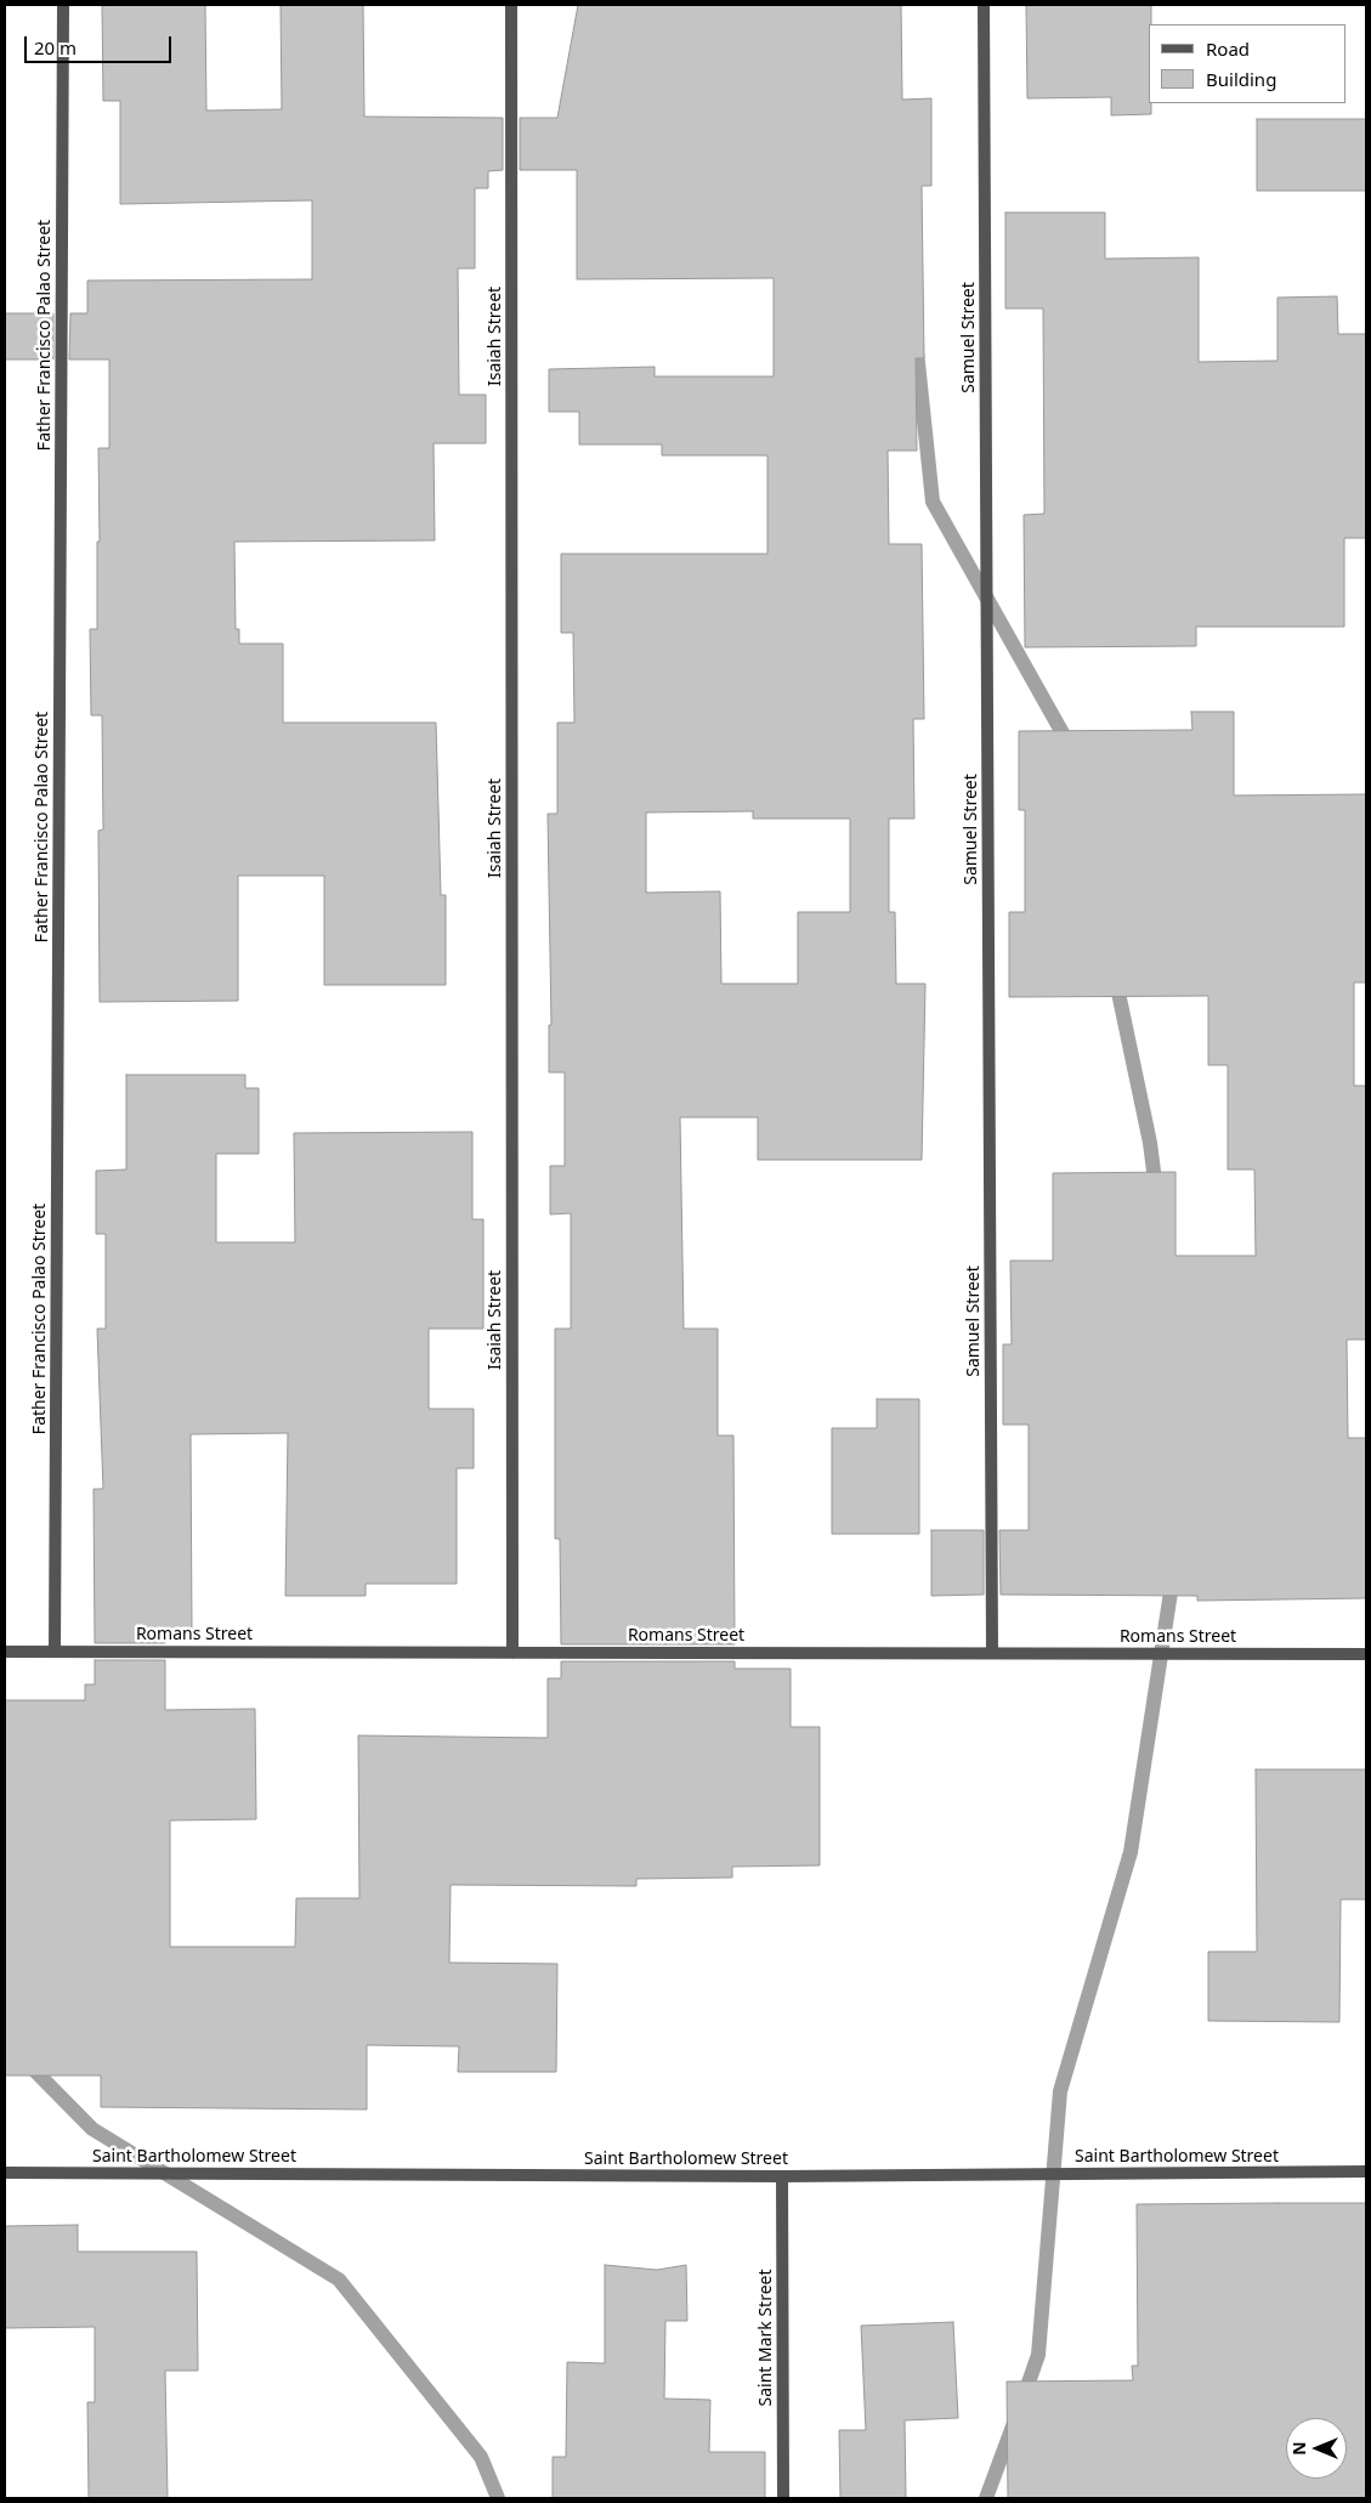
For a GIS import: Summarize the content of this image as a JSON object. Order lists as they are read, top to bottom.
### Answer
{
  "streets": {
    "street": [
      "Father Francisco Palao Street",
      "Isaiah Street",
      "Samuel Street",
      "Romans Street",
      "Saint Bartholomew Street",
      "Saint Mark Street"
    ]
  },
  "crossings": [
    ["Father Francisco Palao Street", "Romans Street"],
    ["Isaiah Street", "Romans Street"],
    ["Samuel Street", "Romans Street"],
    ["Saint Bartholomew Street", "Saint Mark Street"]
  ],
  "legend": ["Road", "Building"],
  "scale_bar": "20 m",
  "north": "left"
}
